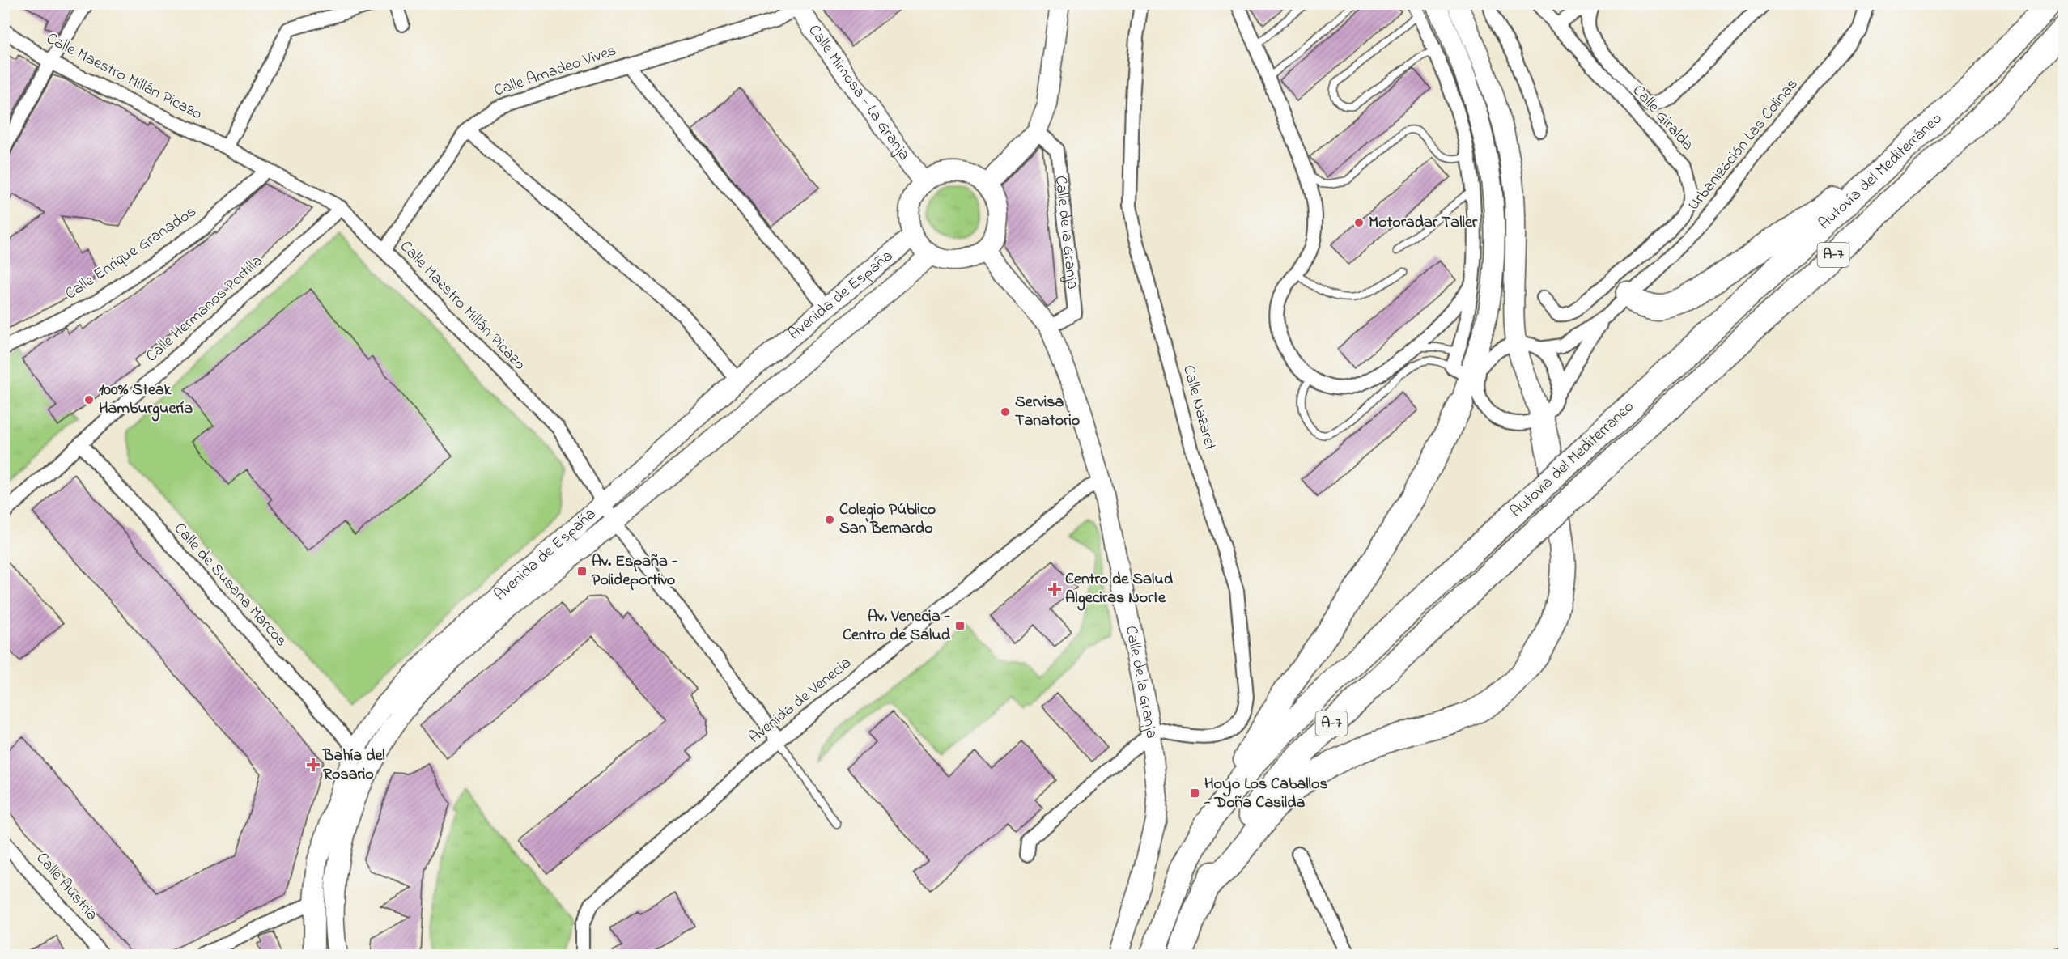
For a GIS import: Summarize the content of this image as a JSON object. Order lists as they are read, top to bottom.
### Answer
{
  "streets": {
    "highway": ["Autovía del Mediterráneo", "A-7"],
    "main road": ["Calle Mimosa - La Granja", "Calle de la Granja", "Avenida de España"],
    "street": [
      "Calle Amadeo Vives",
      "Calle Maestro Millán Picazo",
      "Calle Giralda",
      "Urbanización Las Colinas",
      "Calle Enrique Granados",
      "Calle Hermanos Portilla",
      "Calle Nazaret",
      "Calle de Susana Marcos",
      "Avenida de Venecia",
      "Calle Austria"
    ]
  },
  "crossings": [
    ["Calle Amadeo Vives", "Calle Maestro Millán Picazo"],
    ["Calle Amadeo Vives", "Calle Mimosa - La Granja"],
    ["Calle Maestro Millán Picazo", "Calle Enrique Granados"],
    ["Calle Maestro Millán Picazo", "Avenida de España"],
    ["Calle Maestro Millán Picazo", "Calle Hermanos Portilla"],
    ["Calle Maestro Millán Picazo", "Avenida de Venecia"],
    ["Calle Mimosa - La Granja", "Calle de la Granja"],
    ["Calle Mimosa - La Granja", "Avenida de España"],
    ["Calle de la Granja", "Avenida de España"],
    ["Calle de la Granja", "Calle Nazaret"],
    ["Calle de la Granja", "Avenida de Venecia"],
    ["Avenida de España", "Calle de Susana Marcos"],
    ["Calle Hermanos Portilla", "Calle de Susana Marcos"]
  ],
  "places": {
    "other": [
      "Motoradar Taller",
      "100% Steak Hamburguería",
      "Servisa Tanatorio",
      "Colegio Público San Bernardo"
    ],
    "transit": ["Av. España - Polideportivo", "Av. Venecia - Centro de Salud", "Hoyo Los Caballos - Doña Casilda"],
    "health": ["Centro de Salud Algeciras Norte", "Bahía del Rosario"]
  }
}
